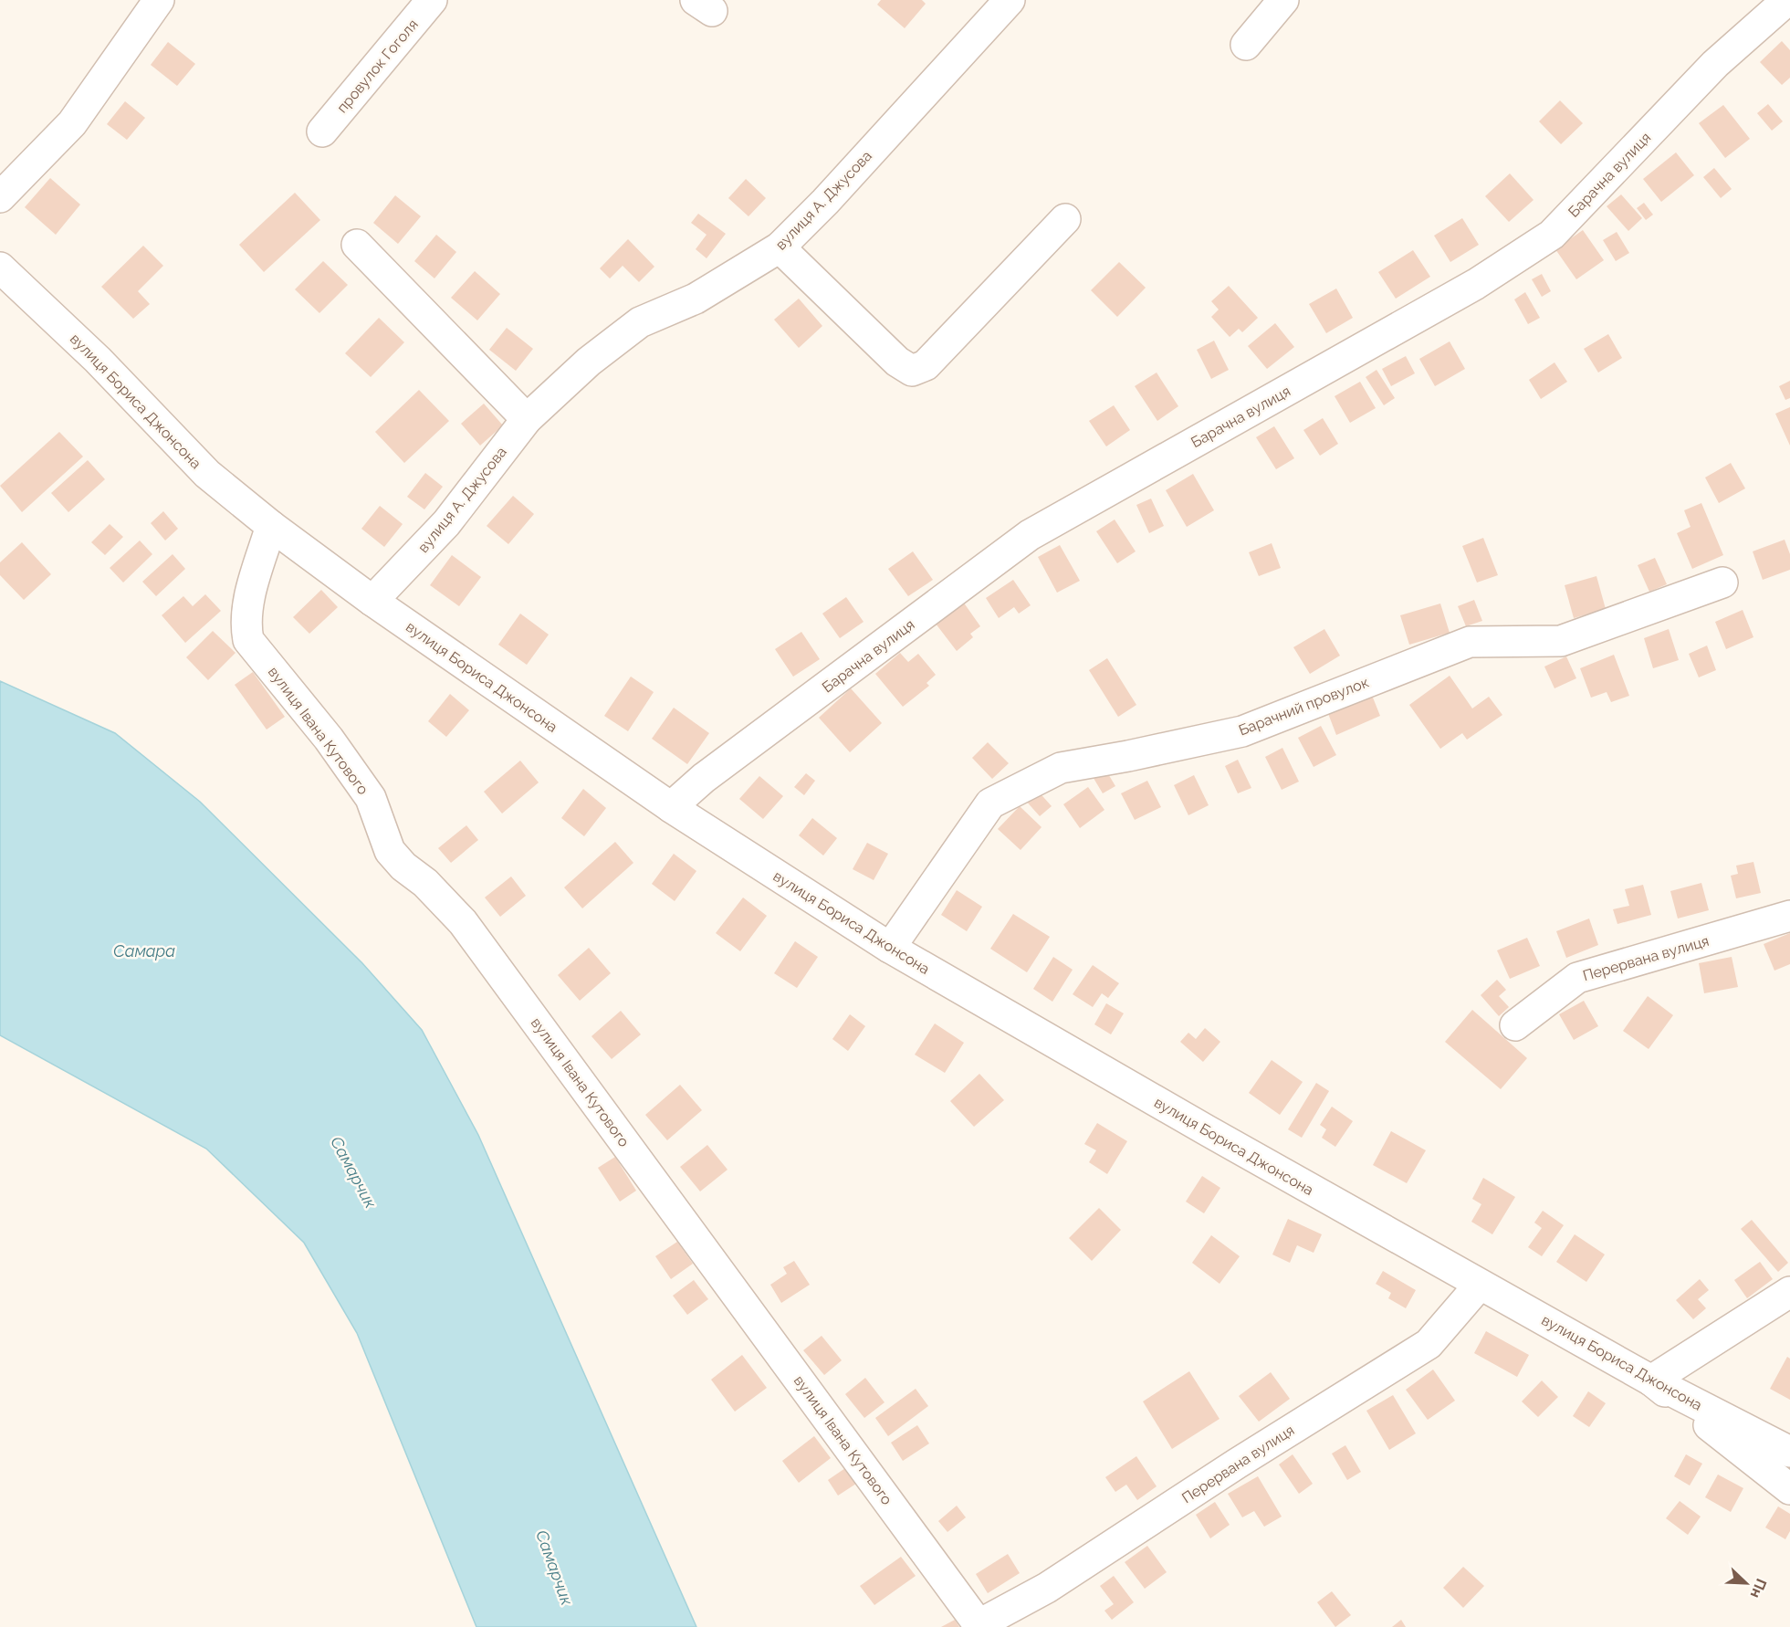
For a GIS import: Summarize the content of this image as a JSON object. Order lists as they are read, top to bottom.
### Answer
{
  "streets": {
    "street": [
      "провулок Гоголя",
      "Барачна вулиця",
      "вулиця А. Джусова",
      "вулиця Бориса Джонсона",
      "Барачний провулок",
      "вулиця Івана Кутового",
      "Перервана вулиця"
    ]
  },
  "crossings": [
    ["Барачна вулиця", "вулиця Бориса Джонсона"],
    ["вулиця А. Джусова", "вулиця Бориса Джонсона"],
    ["вулиця Бориса Джонсона", "Барачний провулок"],
    ["вулиця Бориса Джонсона", "вулиця Івана Кутового"],
    ["вулиця Бориса Джонсона", "Перервана вулиця"],
    ["вулиця Івана Кутового", "Перервана вулиця"]
  ],
  "water": ["Самара", "Самарчик"],
  "north": "bottom right"
}
